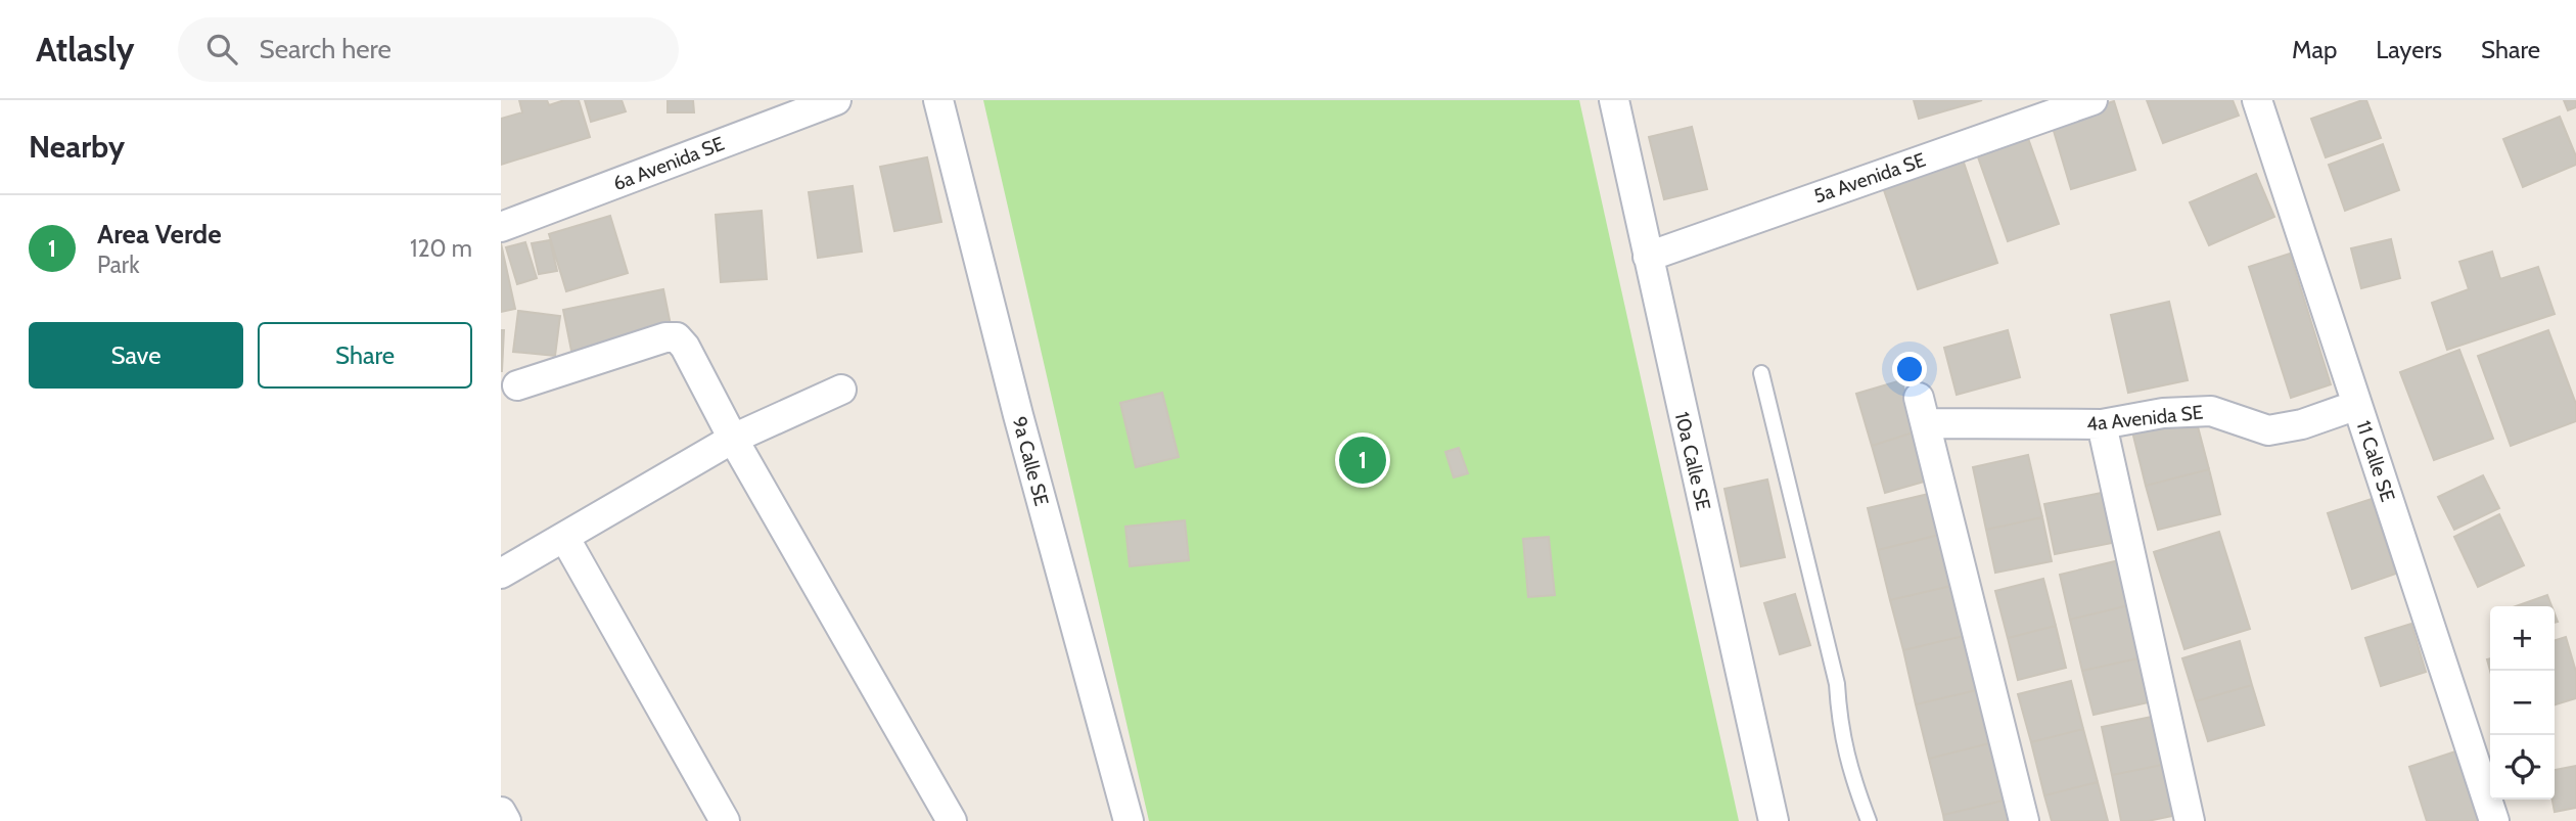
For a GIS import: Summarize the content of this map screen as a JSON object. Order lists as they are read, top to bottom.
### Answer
{
  "streets": {
    "street": [
      "6a Avenida SE",
      "5a Avenida SE",
      "4a Avenida SE",
      "9a Calle SE",
      "10a Calle SE",
      "11 Calle SE"
    ]
  },
  "crossings": [
    ["5a Avenida SE", "10a Calle SE"],
    ["4a Avenida SE", "11 Calle SE"]
  ],
  "page": {
    "header": "Atlasly",
    "search": "Search here",
    "nav": ["Map", "Layers", "Share"],
    "heading": "Nearby",
    "list": [
      {
        "mark": "1",
        "name": "Area Verde",
        "note": "Park",
        "value": "120 m"
      }
    ],
    "buttons": ["Save", "Share"],
    "pins": "1",
    "map_buttons": ["+", "−"]
  }
}
